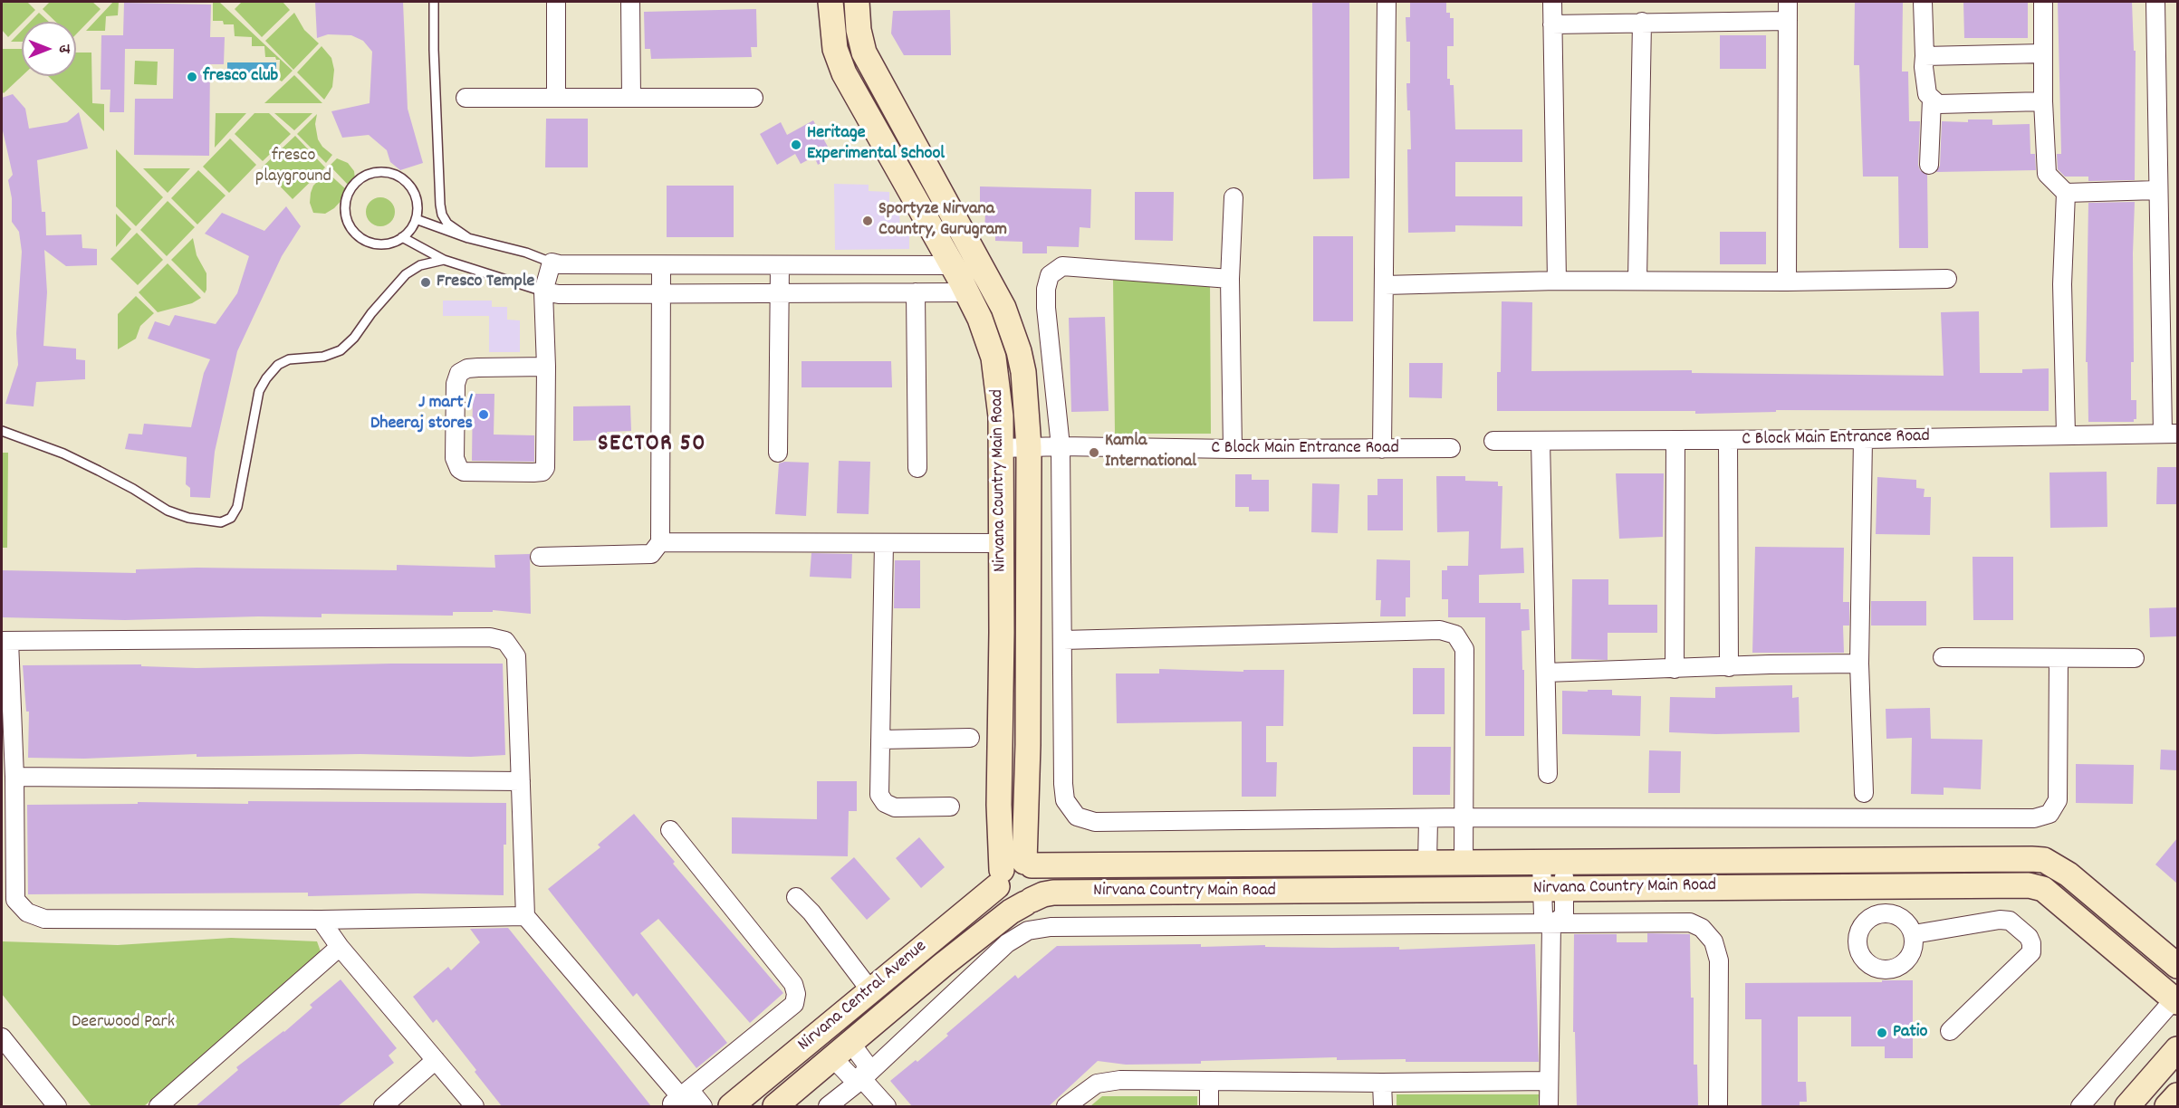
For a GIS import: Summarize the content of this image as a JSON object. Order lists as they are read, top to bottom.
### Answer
{
  "streets": {
    "street": ["C Block Main Entrance Road", "Nirvana Country Main Road", "Nirvana Central Avenue"]
  },
  "crossings": [
    ["C Block Main Entrance Road", "Nirvana Country Main Road"],
    ["Nirvana Country Main Road", "Nirvana Central Avenue"]
  ],
  "districts": ["SECTOR 50"],
  "parks": ["fresco playground", "Deerwood Park"],
  "places": [
    "fresco club",
    "Heritage Experimental School",
    "Sportyze Nirvana Country, Gurugram",
    "Fresco Temple",
    "J mart / Dheeraj stores",
    "Kamla International",
    "Patio"
  ],
  "north": "right"
}
